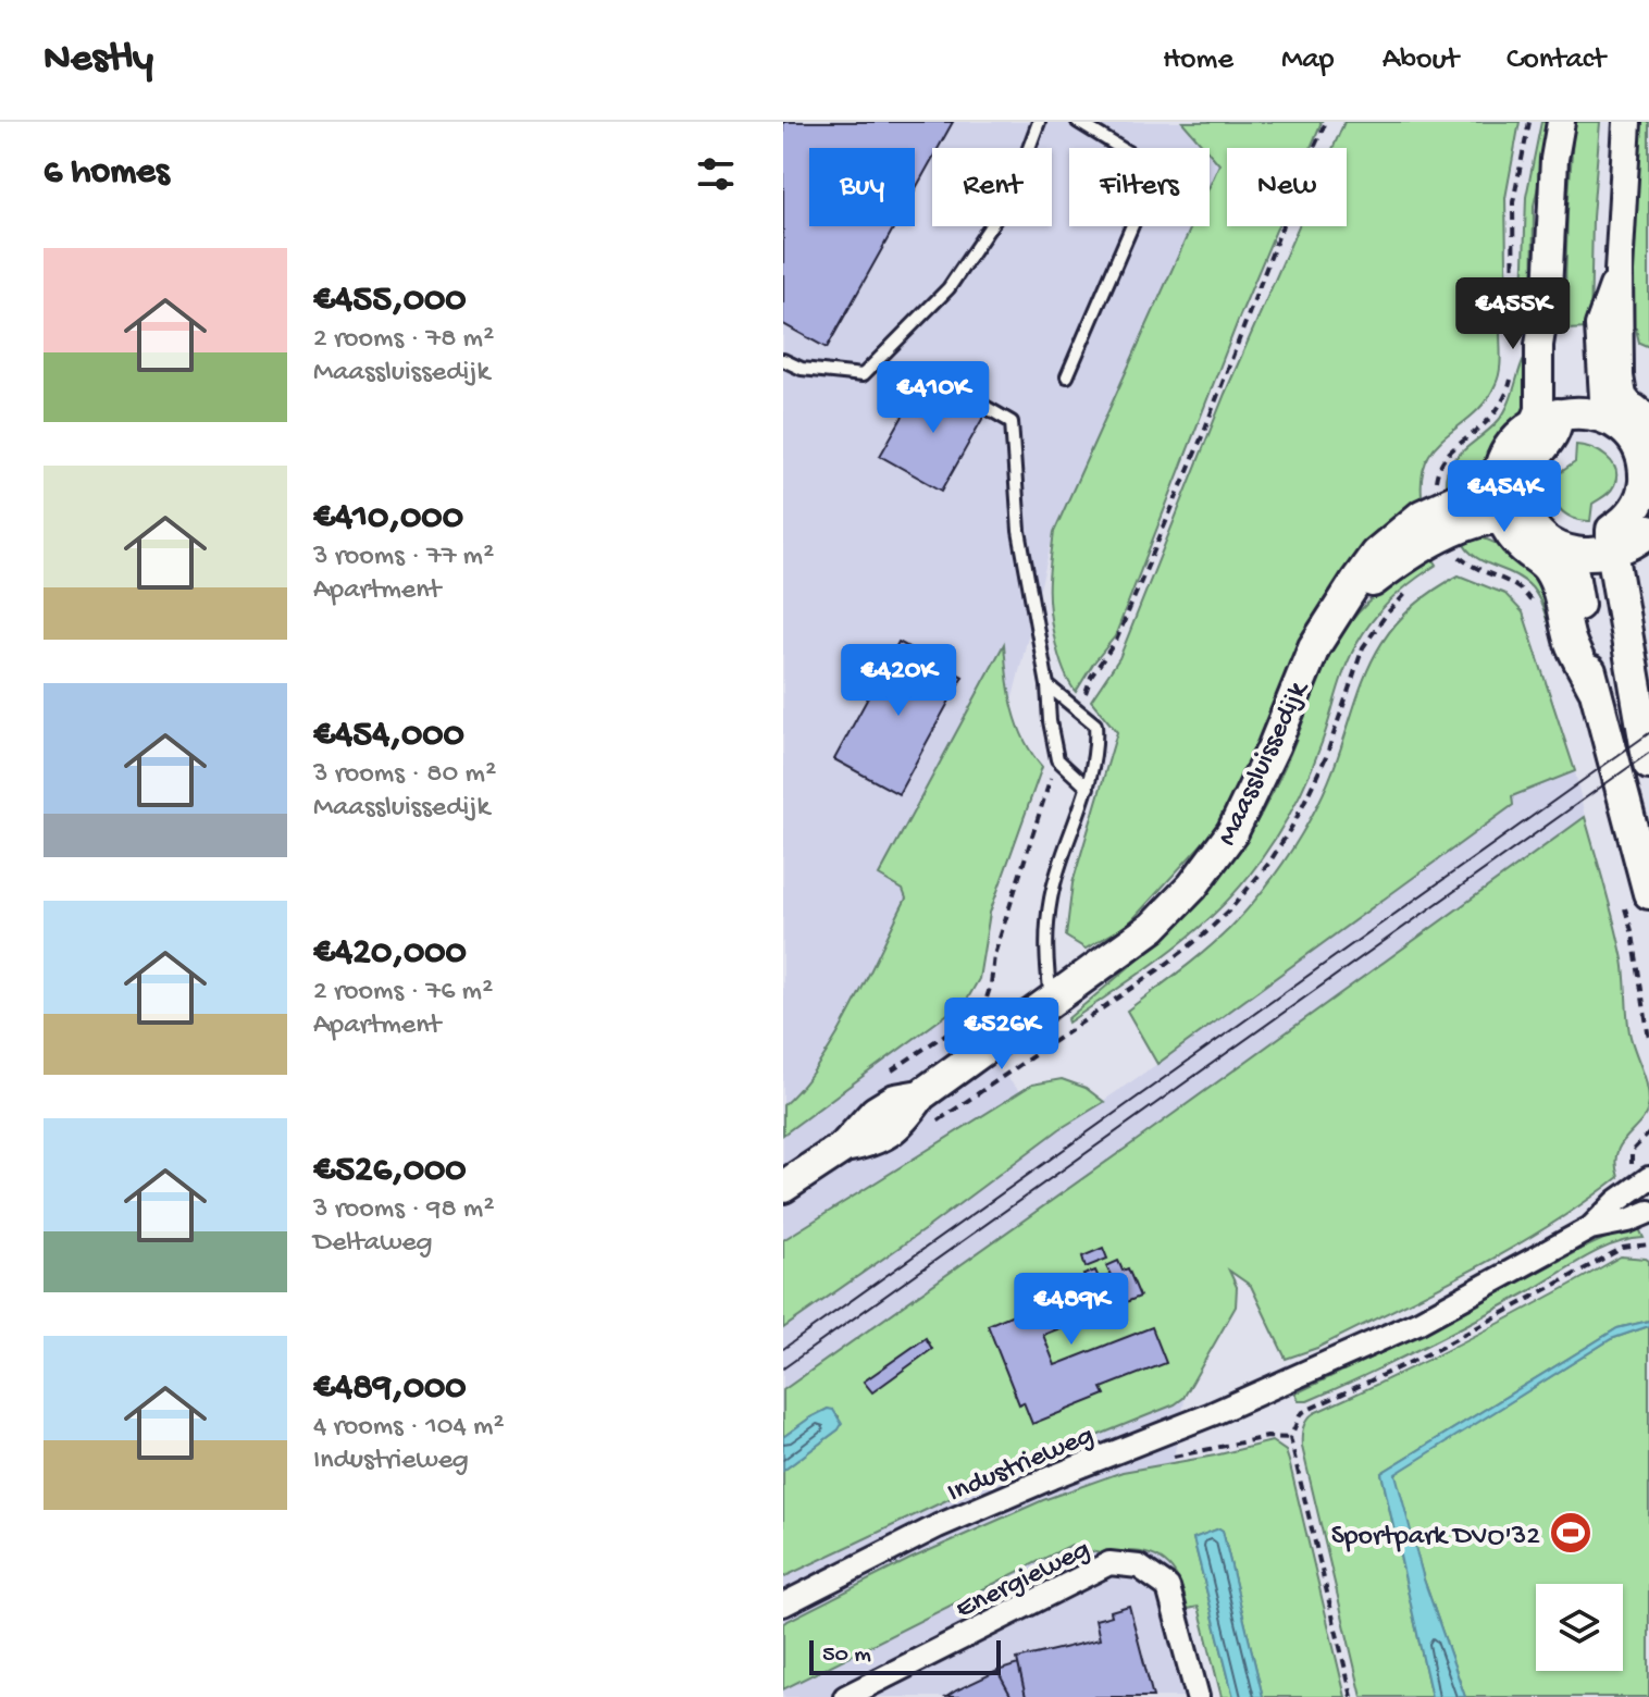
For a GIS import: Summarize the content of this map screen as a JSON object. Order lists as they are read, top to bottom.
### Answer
{
  "streets": {
    "main road": ["Maassluissedijk"],
    "street": ["Industrieweg", "Energieweg"]
  },
  "places": {
    "sports": ["Sportpark DVO'32"]
  },
  "scale_bar": "50 m",
  "page": {
    "header": "Nestly",
    "nav": [
      "Home",
      "Map",
      "About",
      "Contact"
    ],
    "heading": "6 homes",
    "chip": [
      "Buy",
      "Rent",
      "Filters",
      "New"
    ],
    "list": [
      {
        "name": "€455,000",
        "note": "2 rooms · 78 m² · Maassluissedijk"
      },
      {
        "name": "€410,000",
        "note": "3 rooms · 77 m² · Apartment"
      },
      {
        "name": "€454,000",
        "note": "3 rooms · 80 m² · Maassluissedijk"
      },
      {
        "name": "€420,000",
        "note": "2 rooms · 76 m² · Apartment"
      },
      {
        "name": "€526,000",
        "note": "3 rooms · 98 m² · Deltaweg"
      },
      {
        "name": "€489,000",
        "note": "4 rooms · 104 m² · Industrieweg"
      }
    ],
    "price": [
      "€455K",
      "€410K",
      "€454K",
      "€420K",
      "€526K",
      "€489K"
    ],
    "scale": "50 m"
  }
}
